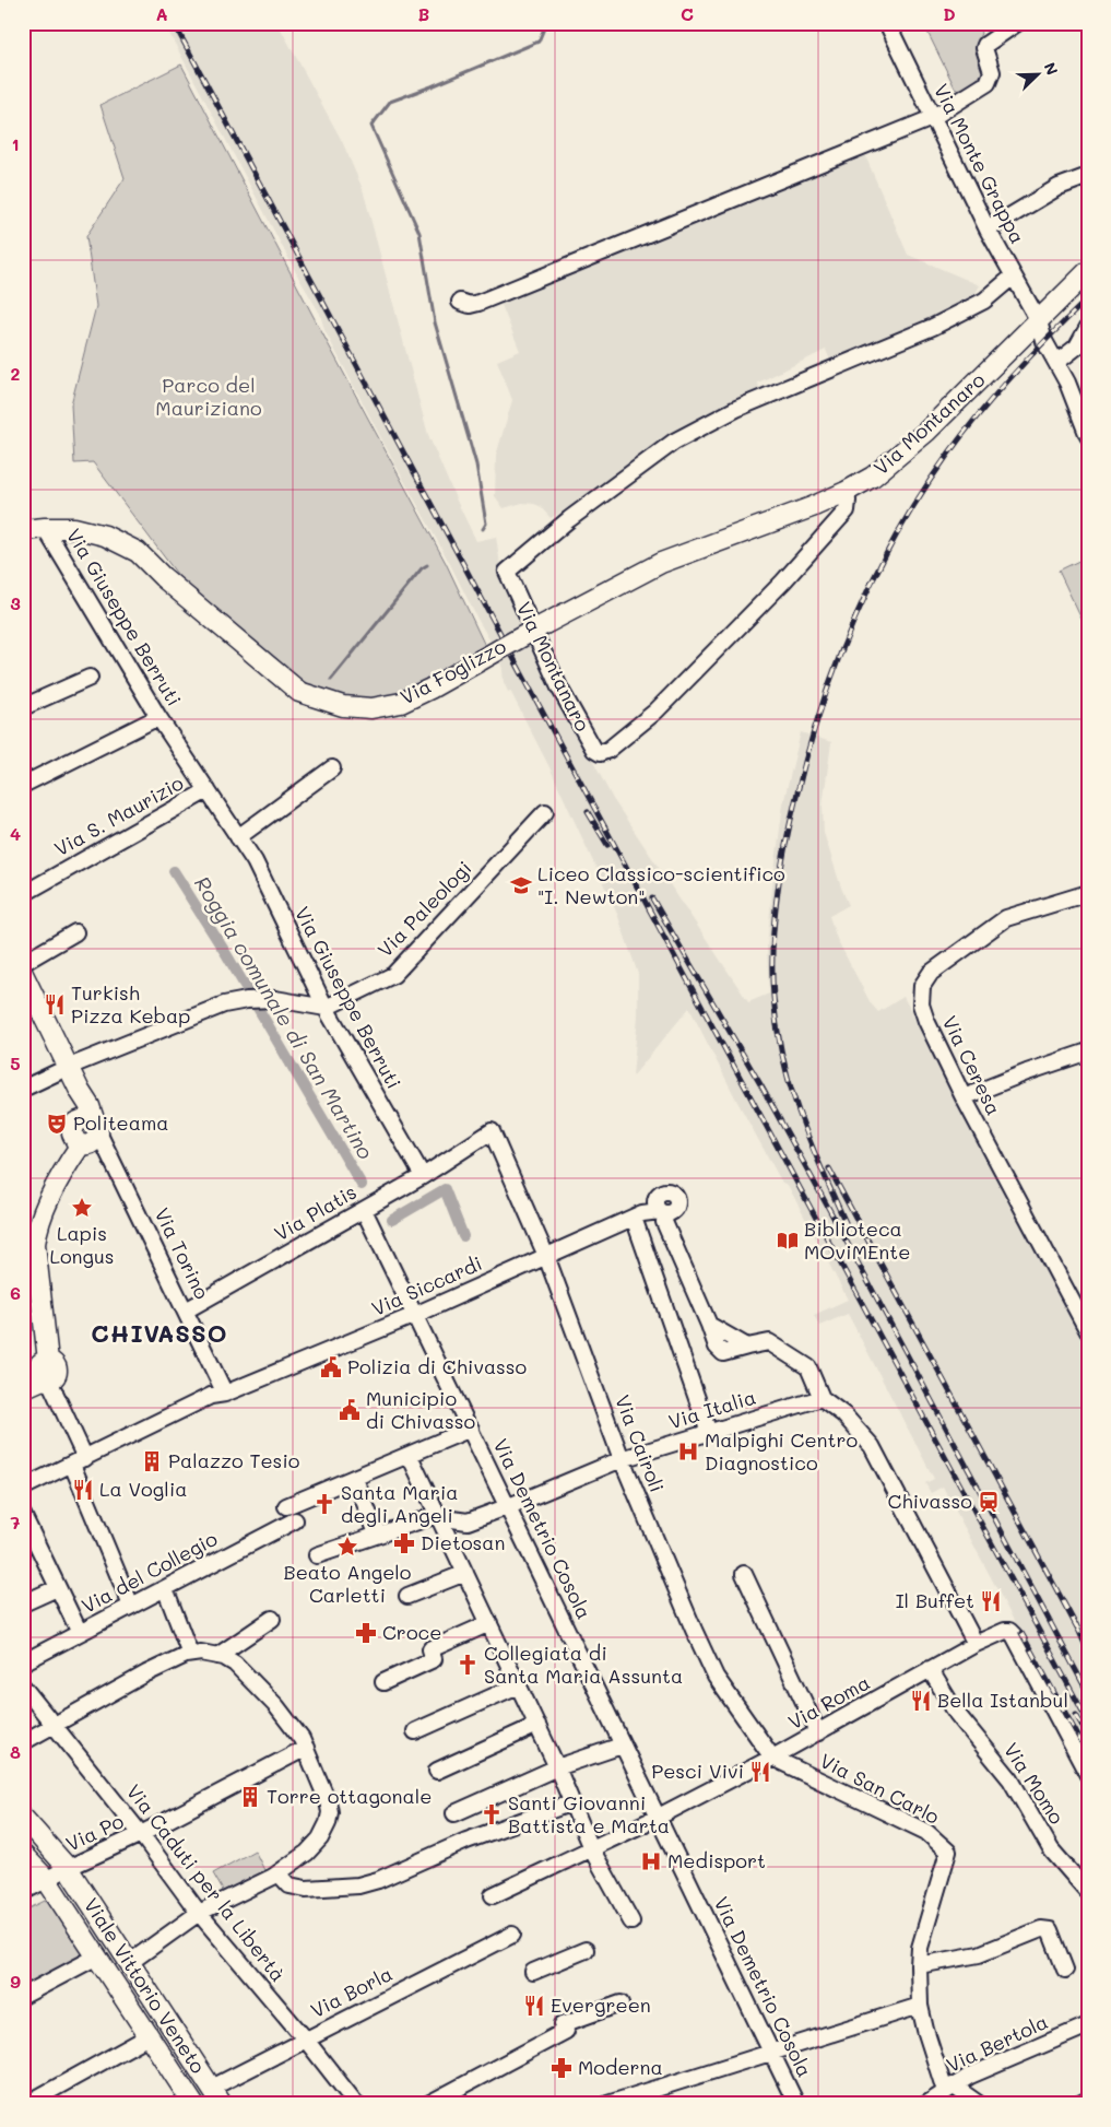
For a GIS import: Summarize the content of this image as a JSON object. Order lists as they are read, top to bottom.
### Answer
{
  "streets": {
    "main road": ["Via Montanaro", "Via Foglizzo", "Viale Vittorio Veneto"],
    "street": [
      "Via Monte Grappa",
      "Via Giuseppe Berruti",
      "Via S. Maurizio",
      "Via Paleologi",
      "Via Ceresa",
      "Via Platis",
      "Via Torino",
      "Via Siccardi",
      "Via Italia",
      "Via Cairoli",
      "Via Demetrio Cosola",
      "Via del Collegio",
      "Via Roma",
      "Via Momo",
      "Via San Carlo",
      "Via Po",
      "Via Caduti per la Libertà",
      "Via Borla",
      "Via Bertola"
    ]
  },
  "crossings": [
    ["Via Monte Grappa", "Via Montanaro"],
    ["Via Montanaro", "Via Foglizzo"],
    ["Via Giuseppe Berruti", "Via Foglizzo"],
    ["Via Giuseppe Berruti", "Via S. Maurizio"],
    ["Via Giuseppe Berruti", "Via Paleologi"],
    ["Via Giuseppe Berruti", "Via Platis"],
    ["Via Platis", "Via Torino"],
    ["Via Platis", "Via Cairoli"],
    ["Via Platis", "Via Demetrio Cosola"],
    ["Via Torino", "Via Siccardi"],
    ["Via Siccardi", "Via Italia"],
    ["Via Siccardi", "Via Cairoli"],
    ["Via Siccardi", "Via Demetrio Cosola"],
    ["Via Italia", "Via Cairoli"],
    ["Via Italia", "Via Demetrio Cosola"],
    ["Via Cairoli", "Via Roma"],
    ["Via Cairoli", "Via San Carlo"],
    ["Via Demetrio Cosola", "Via Roma"],
    ["Via Roma", "Via Momo"],
    ["Via Roma", "Via San Carlo"],
    ["Via San Carlo", "Via Bertola"],
    ["Via Po", "Via Caduti per la Libertà"],
    ["Via Po", "Viale Vittorio Veneto"],
    ["Via Caduti per la Libertà", "Via Borla"],
    ["Viale Vittorio Veneto", "Via Borla"]
  ],
  "districts": ["CHIVASSO"],
  "water": ["Roggia comunale di San Martino"],
  "parks": ["Parco del Mauriziano"],
  "places": {
    "school or university": ["Liceo Classico-scientifico \"I. Newton\""],
    "restaurant": [
      "Turkish Pizza Kebap",
      "La Voglia",
      "Il Buffet",
      "Bella Istanbul",
      "Pesci Vivi",
      "Evergreen"
    ],
    "theatre": ["Politeama"],
    "place": ["Lapis Longus", "Beato Angelo Carletti"],
    "library": ["Biblioteca MOviMEnte"],
    "public building": ["Polizia di Chivasso", "Municipio di Chivasso"],
    "hospital": ["Malpighi Centro Diagnostico", "Medisport"],
    "building": ["Palazzo Tesio", "Torre ottagonale"],
    "station": ["Chivasso"],
    "church": ["Santa Maria degli Angeli", "Collegiata di Santa Maria Assunta", "Santi Giovanni Battista e Marta"],
    "pharmacy": ["Dietosan", "Croce", "Moderna"]
  },
  "north": "top right",
  "grid": {
    "columns": [
      "A",
      "B",
      "C",
      "D"
    ],
    "rows": [
      "1",
      "2",
      "3",
      "4",
      "5",
      "6",
      "7",
      "8",
      "9"
    ]
  }
}
